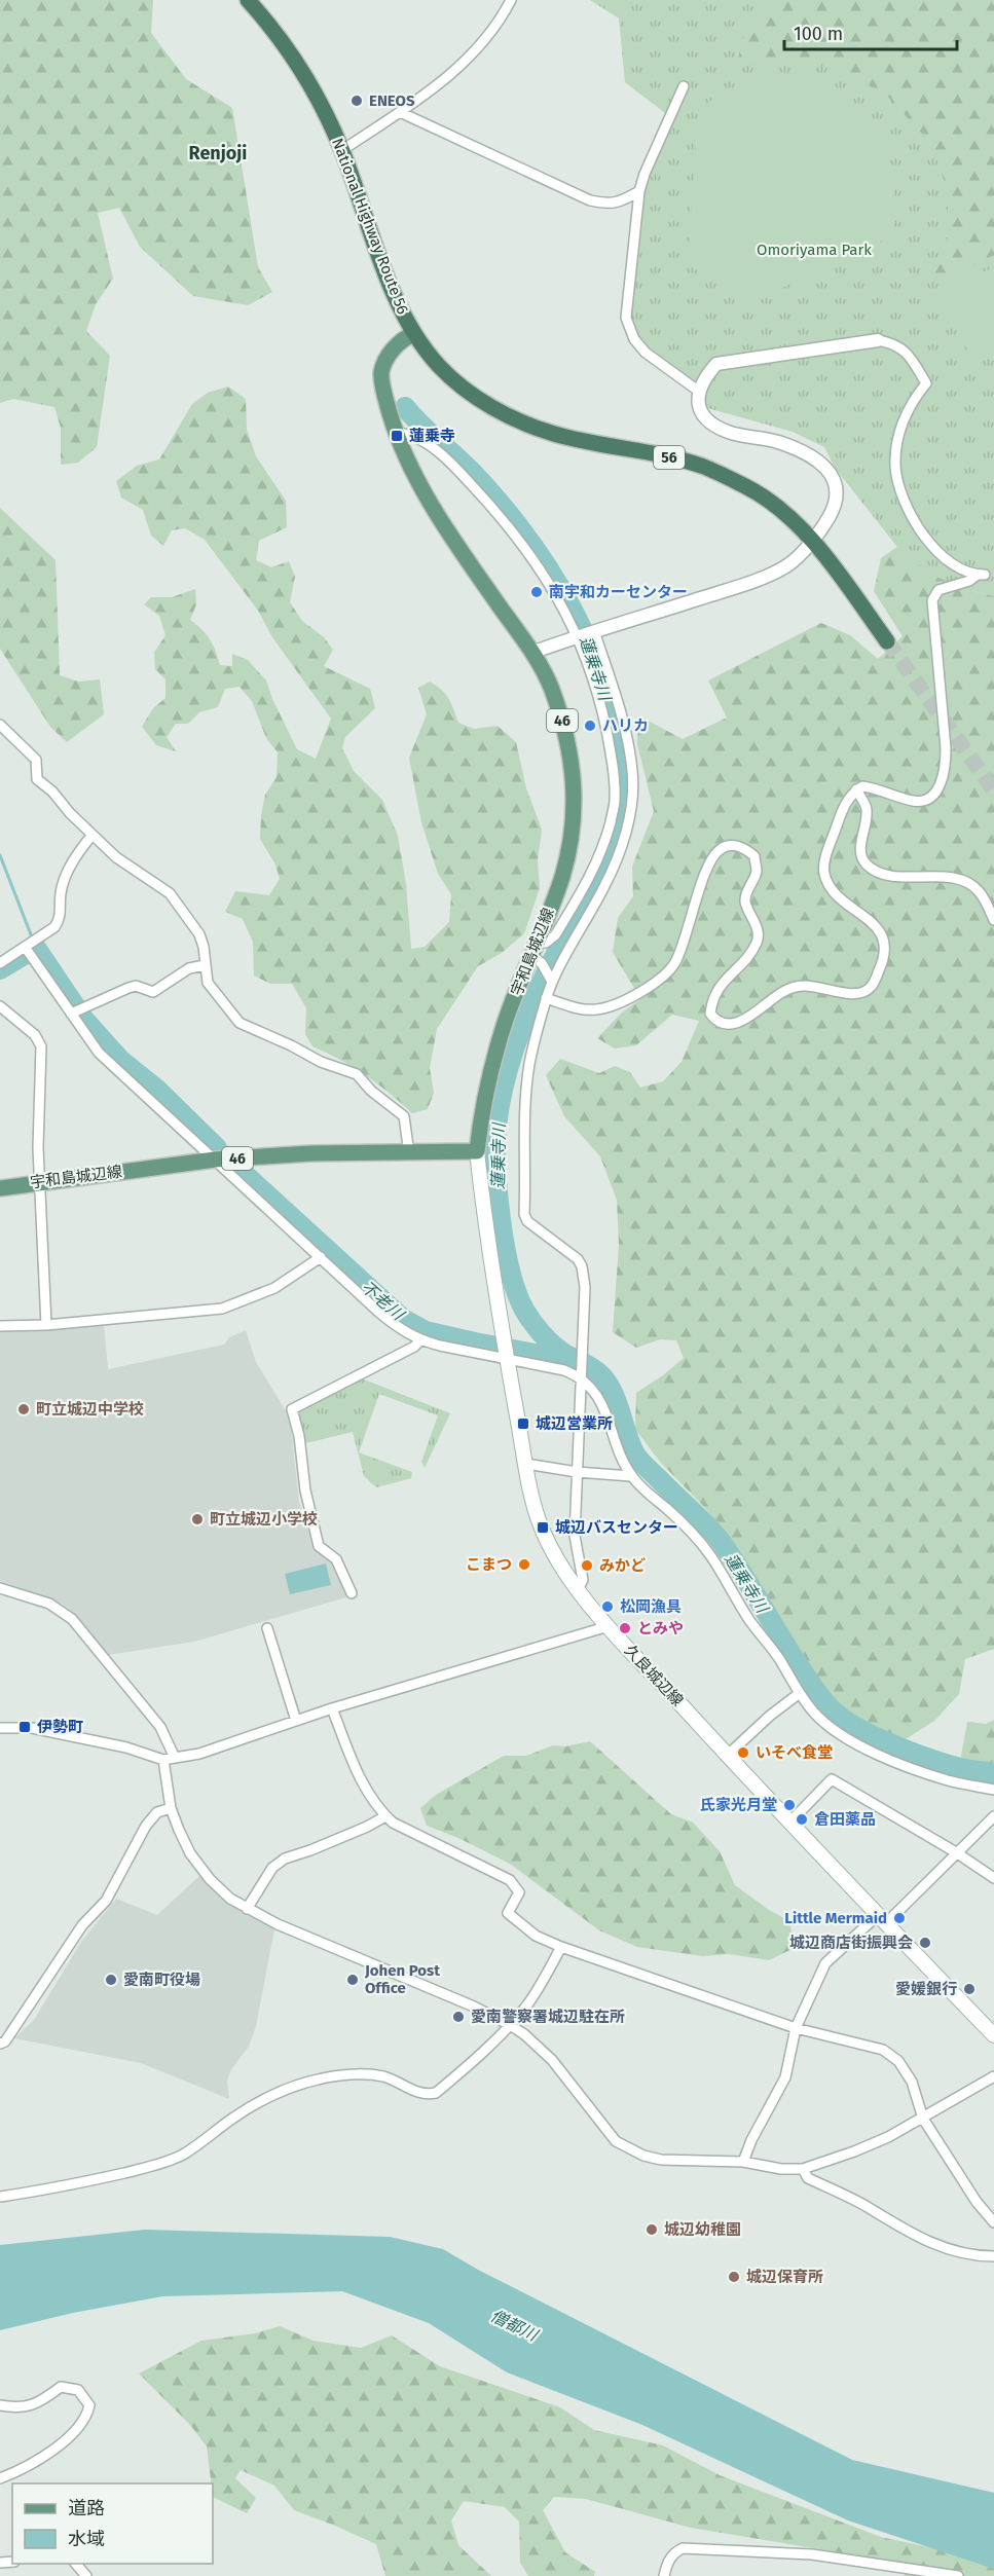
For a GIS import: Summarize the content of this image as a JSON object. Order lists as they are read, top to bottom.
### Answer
{
  "streets": {
    "highway": ["National Highway Route 56", "56"],
    "main road": ["46", "宇和島城辺線", "久良城辺線"]
  },
  "crossings": [
    ["National Highway Route 56", "宇和島城辺線"],
    ["宇和島城辺線", "久良城辺線"]
  ],
  "districts": ["Renjoji"],
  "water": ["蓮乗寺川", "不老川", "僧都川"],
  "parks": ["Omoriyama Park"],
  "places": {
    "other": [
      "ENEOS",
      "南宇和カーセンター",
      "ハリカ",
      "町立城辺中学校",
      "町立城辺小学校",
      "こまつ",
      "みかど",
      "松岡漁具",
      "とみや",
      "いそべ食堂",
      "氏家光月堂",
      "倉田薬品",
      "Little Mermaid",
      "城辺商店街振興会",
      "愛南町役場",
      "Johen Post Office",
      "愛媛銀行",
      "愛南警察署城辺駐在所",
      "城辺幼稚園",
      "城辺保育所"
    ],
    "transit": [
      "蓮乗寺",
      "城辺営業所",
      "城辺バスセンター",
      "伊勢町"
    ]
  },
  "legend": ["道路", "水域"],
  "scale_bar": "100 m"
}
